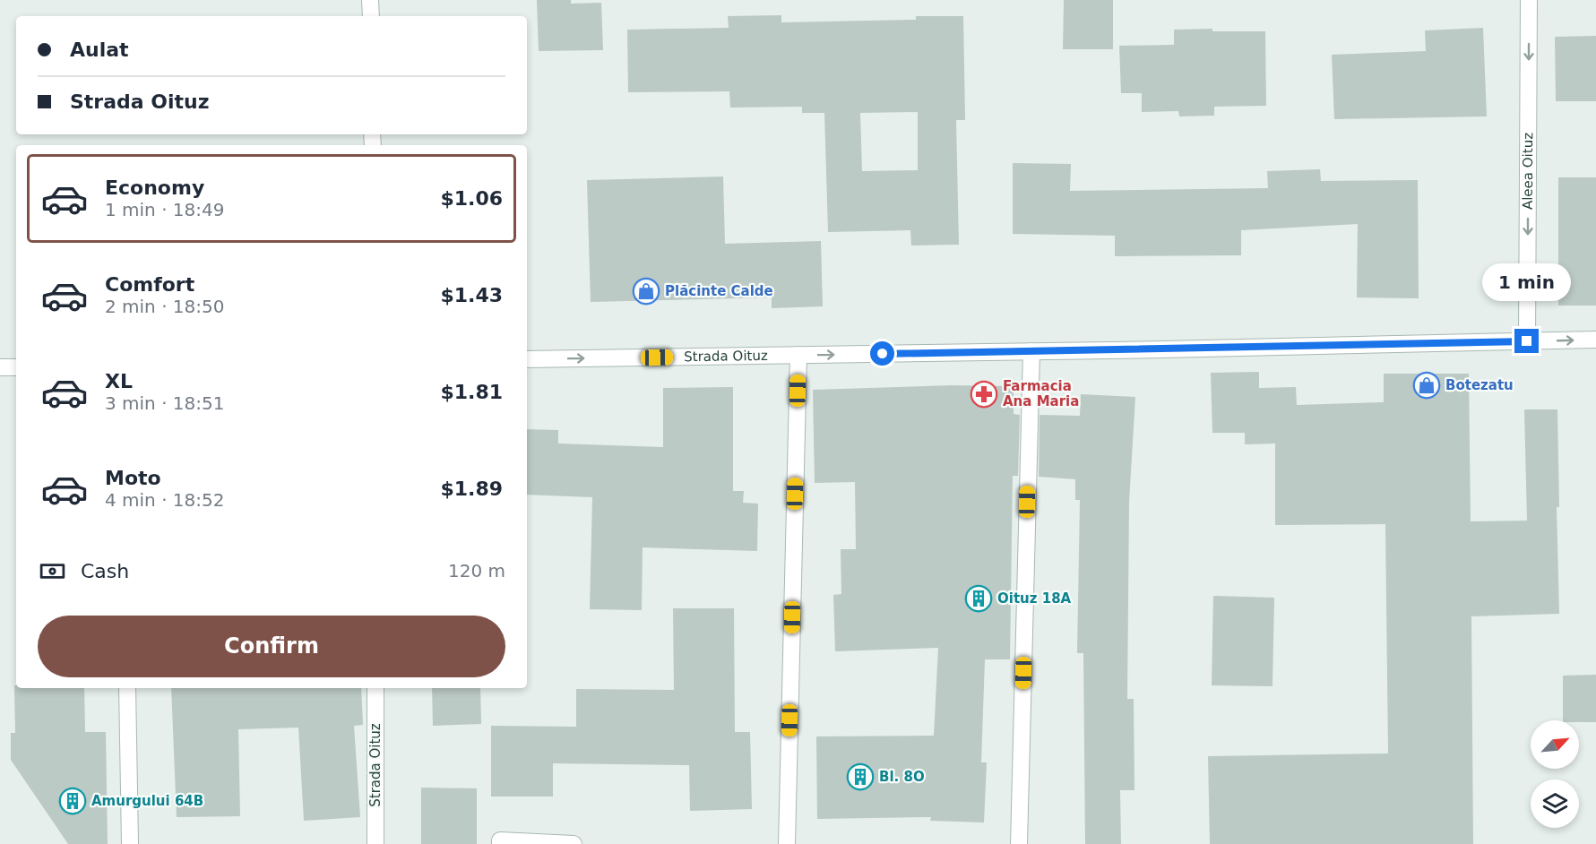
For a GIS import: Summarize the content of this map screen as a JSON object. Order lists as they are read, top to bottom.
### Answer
{
  "streets": {
    "street": ["Aleea Oituz", "Strada Oituz"]
  },
  "crossings": [
    ["Aleea Oituz", "Strada Oituz"]
  ],
  "one_way": ["Aleea Oituz", "Strada Oituz"],
  "places": {
    "shop": ["Plăcinte Calde", "Botezatu"],
    "pharmacy": ["Farmacia Ana Maria"],
    "building": ["Oituz 18A", "Bl. 8O", "Amurgului 64B"]
  },
  "north": "top right",
  "page": {
    "banner": ["Aulat", "Strada Oituz"],
    "list": [
      {
        "name": "Economy",
        "note": "1 min · 18:49",
        "value": "$1.06"
      },
      {
        "name": "Comfort",
        "note": "2 min · 18:50",
        "value": "$1.43"
      },
      {
        "name": "XL",
        "note": "3 min · 18:51",
        "value": "$1.81"
      },
      {
        "name": "Moto",
        "note": "4 min · 18:52",
        "value": "$1.89"
      }
    ],
    "bubble": "1 min",
    "pay": ["Cash", "120 m"],
    "buttons": "Confirm"
  }
}
